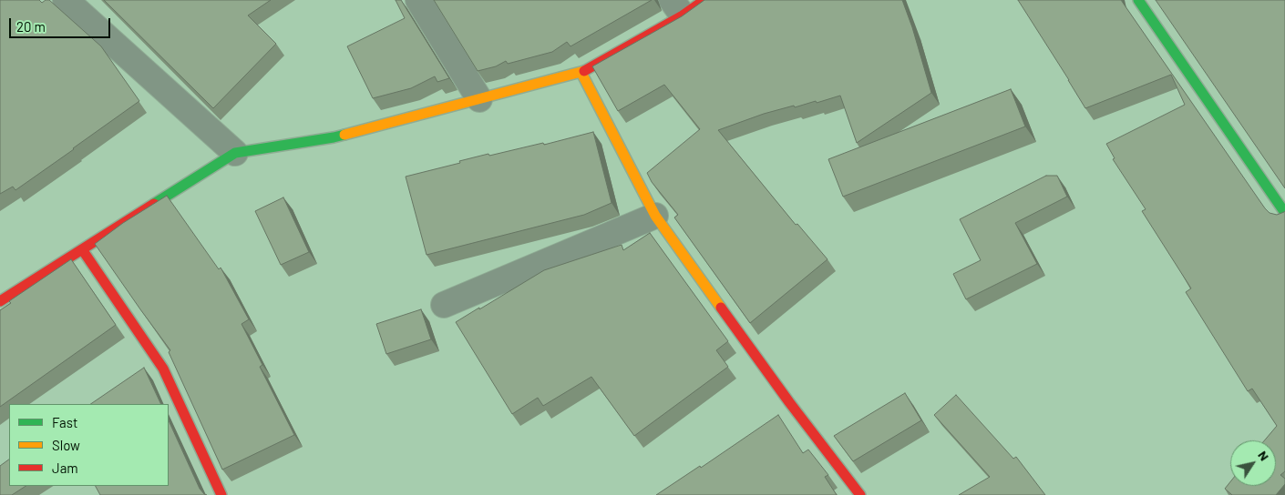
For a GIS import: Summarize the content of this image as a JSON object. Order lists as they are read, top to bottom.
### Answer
{
  "legend": ["Fast", "Slow", "Jam"],
  "scale_bar": "20 m",
  "north": "top right"
}
